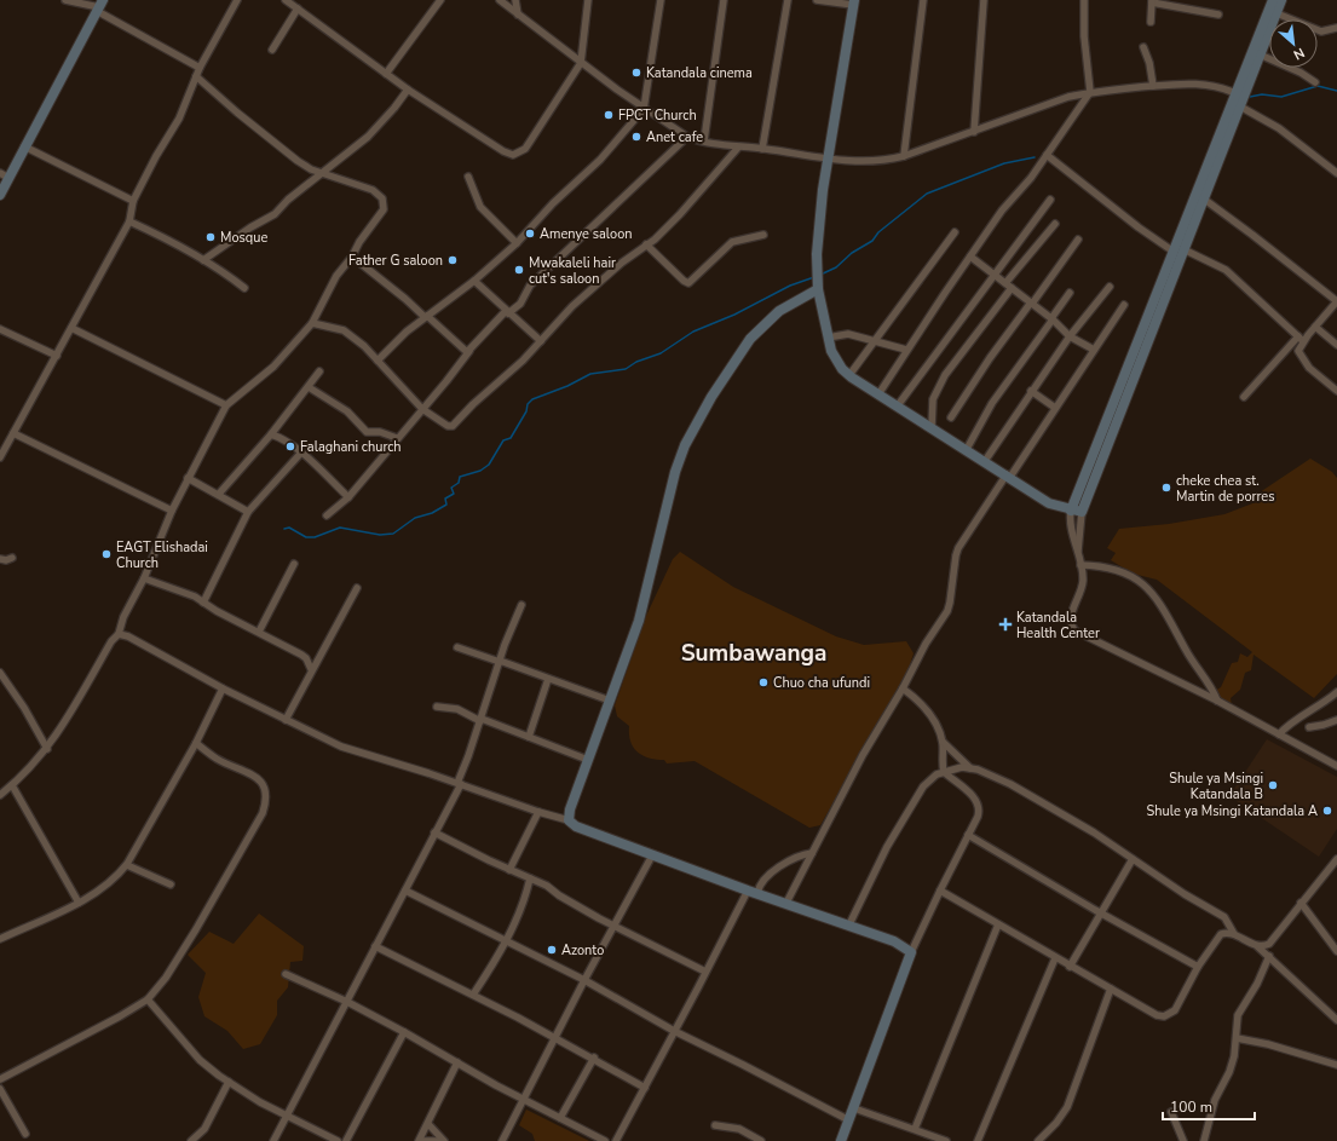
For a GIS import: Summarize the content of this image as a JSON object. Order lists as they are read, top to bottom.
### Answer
{
  "districts": ["Sumbawanga"],
  "places": {
    "other": [
      "Katandala cinema",
      "FPCT Church",
      "Anet cafe",
      "Amenye saloon",
      "Mosque",
      "Father G saloon",
      "Mwakaleli hair cut's saloon",
      "Falaghani church",
      "cheke chea st. Martin de porres",
      "EAGT Elishadai Church",
      "Chuo cha ufundi",
      "Shule ya Msingi Katandala B",
      "Shule ya Msingi Katandala A",
      "Azonto"
    ],
    "health": ["Katandala Health Center"]
  },
  "scale_bar": "100 m",
  "north": "bottom right"
}
